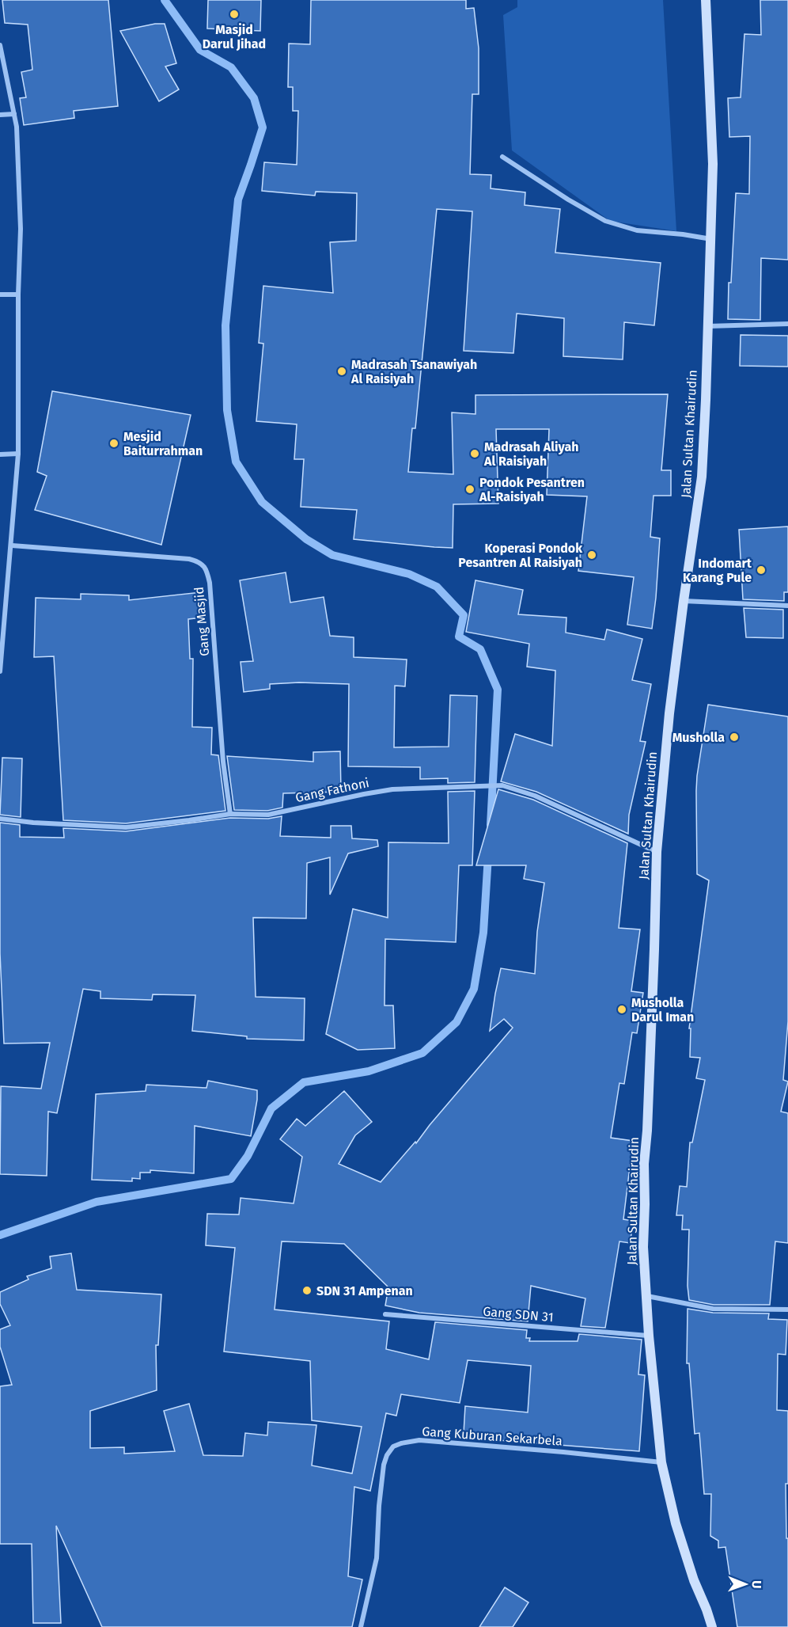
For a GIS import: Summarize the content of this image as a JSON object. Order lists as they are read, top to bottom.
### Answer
{
  "streets": {
    "main road": ["Jalan Sultan Khairudin"],
    "street": [
      "Gang Masjid",
      "Gang Fathoni",
      "Gang SDN 31",
      "Gang Kuburan Sekarbela"
    ]
  },
  "crossings": [
    ["Jalan Sultan Khairudin", "Gang Fathoni"],
    ["Jalan Sultan Khairudin", "Gang SDN 31"],
    ["Jalan Sultan Khairudin", "Gang Kuburan Sekarbela"],
    ["Gang Masjid", "Gang Fathoni"]
  ],
  "places": [
    "Masjid Darul Jihad",
    "Madrasah Tsanawiyah Al Raisiyah",
    "Mesjid Baiturrahman",
    "Madrasah Aliyah Al Raisiyah",
    "Pondok Pesantren Al-Raisiyah",
    "Koperasi Pondok Pesantren Al Raisiyah",
    "Indomart Karang Pule",
    "Musholla",
    "Musholla Darul Iman",
    "SDN 31 Ampenan"
  ],
  "north": "right"
}
